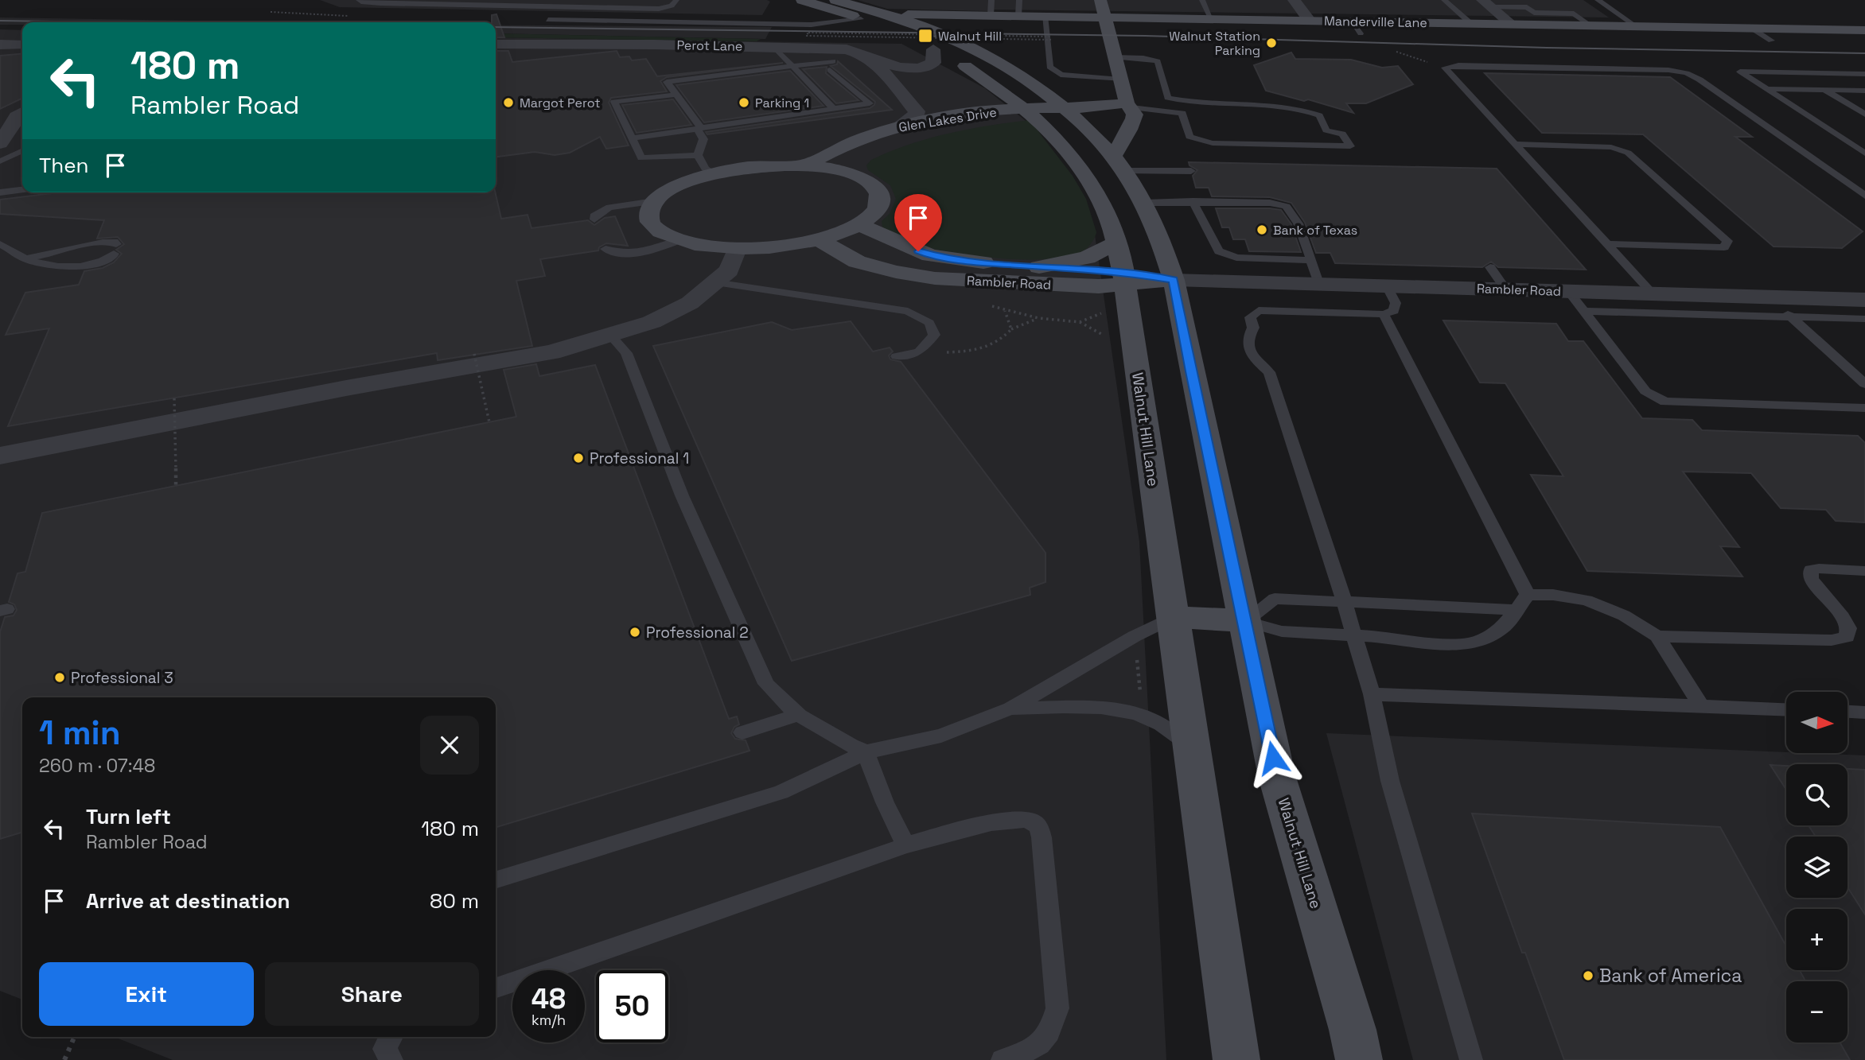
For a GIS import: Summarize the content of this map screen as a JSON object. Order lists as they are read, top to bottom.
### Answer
{
  "streets": {
    "street": [
      "Manderville Lane",
      "Perot Lane",
      "Glen Lakes Drive",
      "Rambler Road",
      "Walnut Hill Lane"
    ]
  },
  "crossings": [
    ["Manderville Lane", "Walnut Hill Lane"],
    ["Perot Lane", "Walnut Hill Lane"],
    ["Glen Lakes Drive", "Walnut Hill Lane"],
    ["Rambler Road", "Walnut Hill Lane"]
  ],
  "places": {
    "transit": ["Walnut Hill"],
    "other": [
      "Walnut Station Parking",
      "Margot Perot",
      "Parking 1",
      "Bank of Texas",
      "Professional 1",
      "Professional 2",
      "Professional 3",
      "Bank of America"
    ]
  },
  "north": "right",
  "page": {
    "turn": ["180 m", "Rambler Road"],
    "then": "Then",
    "map_buttons": ["+", "−"],
    "heading": ["1 min", "260 m · 07:48"],
    "list": [
      {
        "name": "Turn left",
        "note": "Rambler Road",
        "value": "180 m"
      },
      {
        "name": "Arrive at destination",
        "value": "80 m"
      }
    ],
    "buttons": ["Exit", "Share"],
    "speed": "48 km/h",
    "limit": "50"
  }
}
